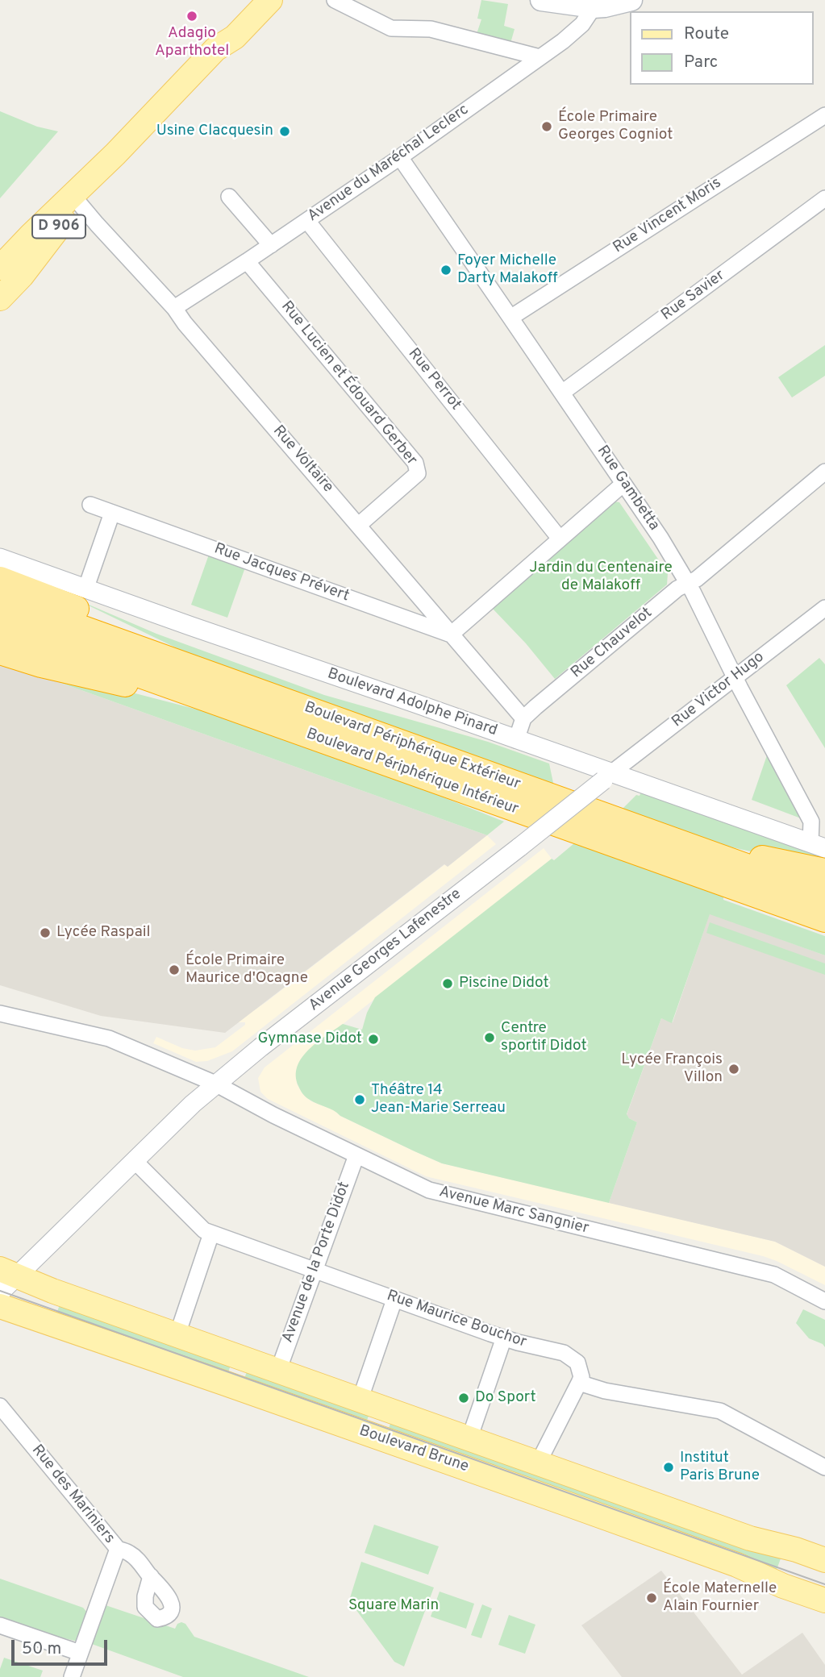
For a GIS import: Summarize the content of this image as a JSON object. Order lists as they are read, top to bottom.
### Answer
{
  "streets": {
    "highway": ["Boulevard Périphérique Extérieur", "Boulevard Périphérique Intérieur"],
    "main road": ["D 906", "Boulevard Brune"],
    "street": [
      "Avenue du Maréchal Leclerc",
      "Rue Vincent Moris",
      "Rue Savier",
      "Rue Perrot",
      "Rue Lucien et Édouard Gerber",
      "Rue Voltaire",
      "Rue Gambetta",
      "Rue Jacques Prévert",
      "Rue Chauvelot",
      "Rue Victor Hugo",
      "Boulevard Adolphe Pinard",
      "Avenue Georges Lafenestre",
      "Avenue Marc Sangnier",
      "Avenue de la Porte Didot",
      "Rue Maurice Bouchor",
      "Rue des Mariniers"
    ]
  },
  "crossings": [
    ["Avenue du Maréchal Leclerc", "Rue Perrot"],
    ["Avenue du Maréchal Leclerc", "Rue Lucien et Édouard Gerber"],
    ["Avenue du Maréchal Leclerc", "Rue Voltaire"],
    ["Avenue du Maréchal Leclerc", "Rue Gambetta"],
    ["Rue Vincent Moris", "Rue Gambetta"],
    ["D 906", "Rue Voltaire"],
    ["Rue Savier", "Rue Gambetta"],
    ["Rue Lucien et Édouard Gerber", "Rue Voltaire"],
    ["Rue Voltaire", "Rue Jacques Prévert"],
    ["Rue Voltaire", "Rue Chauvelot"],
    ["Rue Gambetta", "Rue Chauvelot"],
    ["Rue Gambetta", "Rue Victor Hugo"],
    ["Rue Gambetta", "Boulevard Adolphe Pinard"],
    ["Rue Victor Hugo", "Boulevard Adolphe Pinard"],
    ["Rue Victor Hugo", "Avenue Georges Lafenestre"],
    ["Boulevard Adolphe Pinard", "Avenue Georges Lafenestre"],
    ["Avenue Georges Lafenestre", "Avenue Marc Sangnier"],
    ["Avenue Georges Lafenestre", "Rue Maurice Bouchor"],
    ["Avenue Georges Lafenestre", "Boulevard Brune"],
    ["Avenue Marc Sangnier", "Avenue de la Porte Didot"],
    ["Avenue de la Porte Didot", "Rue Maurice Bouchor"],
    ["Avenue de la Porte Didot", "Boulevard Brune"]
  ],
  "parks": ["Jardin du Centenaire de Malakoff", "Square Marin"],
  "places": [
    "Adagio Aparthotel",
    "École Primaire Georges Cogniot",
    "Usine Clacquesin",
    "Foyer Michelle Darty Malakoff",
    "Lycée Raspail",
    "École Primaire Maurice d'Ocagne",
    "Piscine Didot",
    "Centre sportif Didot",
    "Gymnase Didot",
    "Lycée François Villon",
    "Théâtre 14 Jean-Marie Serreau",
    "Do Sport",
    "Institut Paris Brune",
    "École Maternelle Alain Fournier"
  ],
  "legend": ["Route", "Parc"],
  "scale_bar": "50 m"
}
